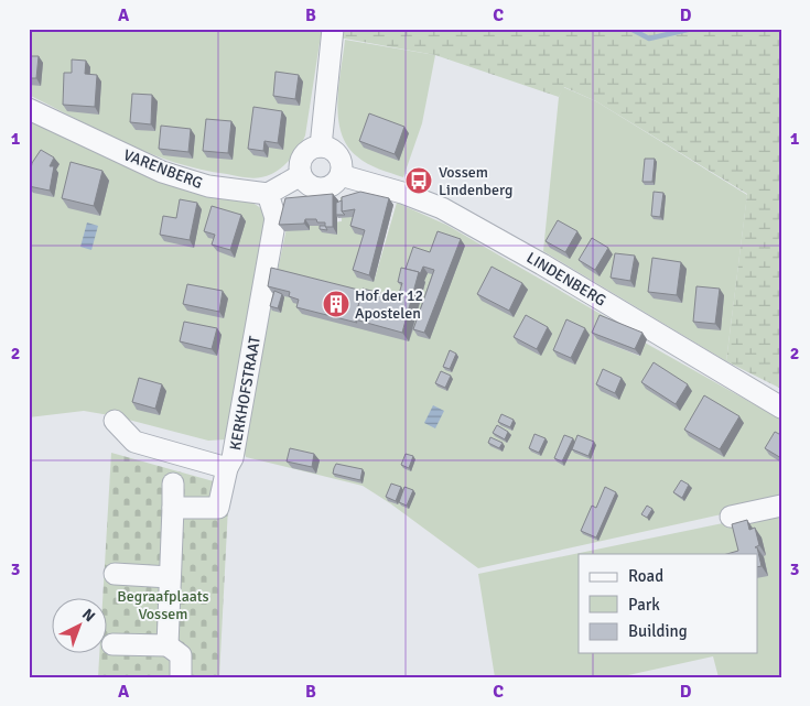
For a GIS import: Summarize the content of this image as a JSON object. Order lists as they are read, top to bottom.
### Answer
{
  "streets": {
    "street": ["VARENBERG", "LINDENBERG", "KERKHOFSTRAAT"]
  },
  "crossings": [
    ["VARENBERG", "KERKHOFSTRAAT"]
  ],
  "parks": ["Begraafplaats Vossem"],
  "places": {
    "bus stop": ["Vossem Lindenberg"],
    "building": ["Hof der 12 Apostelen"]
  },
  "legend": ["Road", "Park", "Building"],
  "north": "top right",
  "grid": {
    "columns": [
      "A",
      "B",
      "C",
      "D"
    ],
    "rows": ["1", "2", "3"]
  }
}
